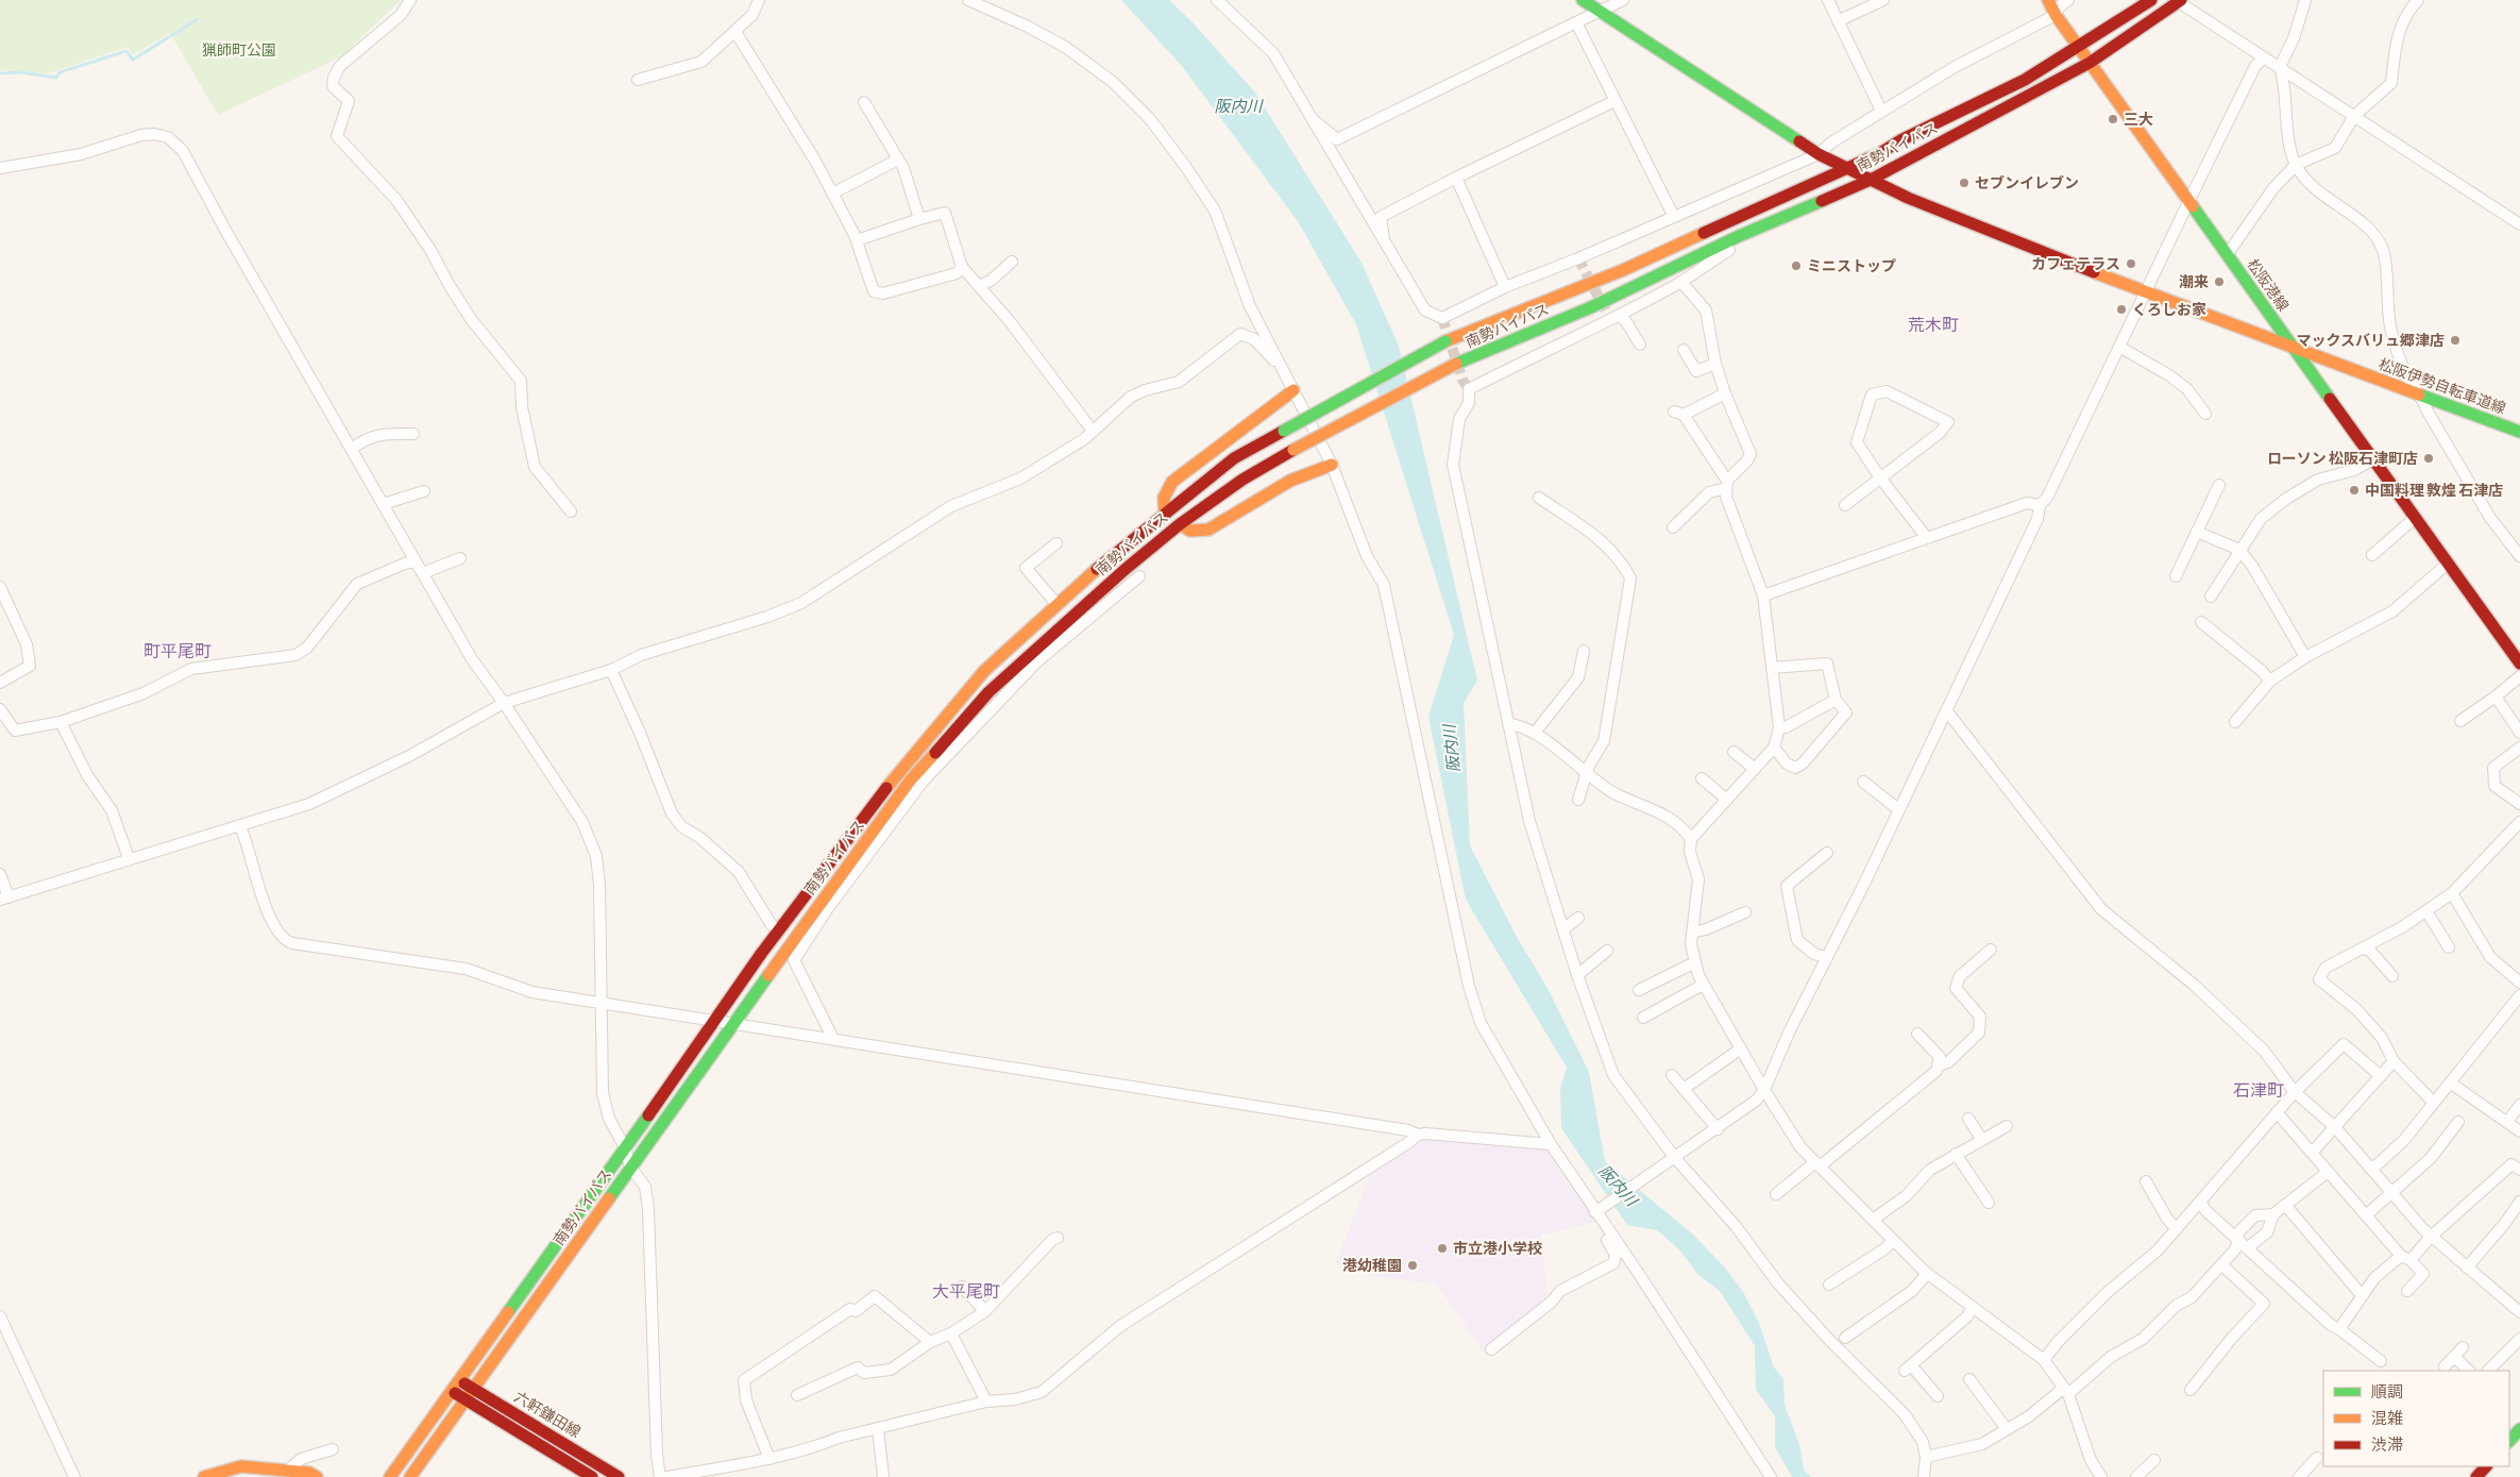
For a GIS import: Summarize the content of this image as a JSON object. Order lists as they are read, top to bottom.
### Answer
{
  "streets": {
    "main road": [
      "南勢バイパス",
      "松阪港線",
      "松阪伊勢自転車道線",
      "六軒鎌田線"
    ]
  },
  "crossings": [
    ["南勢バイパス", "松阪港線"],
    ["南勢バイパス", "松阪伊勢自転車道線"],
    ["南勢バイパス", "六軒鎌田線"],
    ["松阪港線", "松阪伊勢自転車道線"]
  ],
  "districts": [
    "荒木町",
    "町平尾町",
    "石津町",
    "大平尾町"
  ],
  "water": ["阪内川"],
  "parks": ["猟師町公園"],
  "places": [
    "三大",
    "セブンイレブン",
    "カフェテラス",
    "ミニストップ",
    "潮来",
    "くろしお家",
    "マックスバリュ郷津店",
    "ローソン 松阪石津町店",
    "中国料理 敦煌 石津店",
    "市立港小学校",
    "港幼稚園"
  ],
  "legend": ["順調", "混雑", "渋滞"]
}
